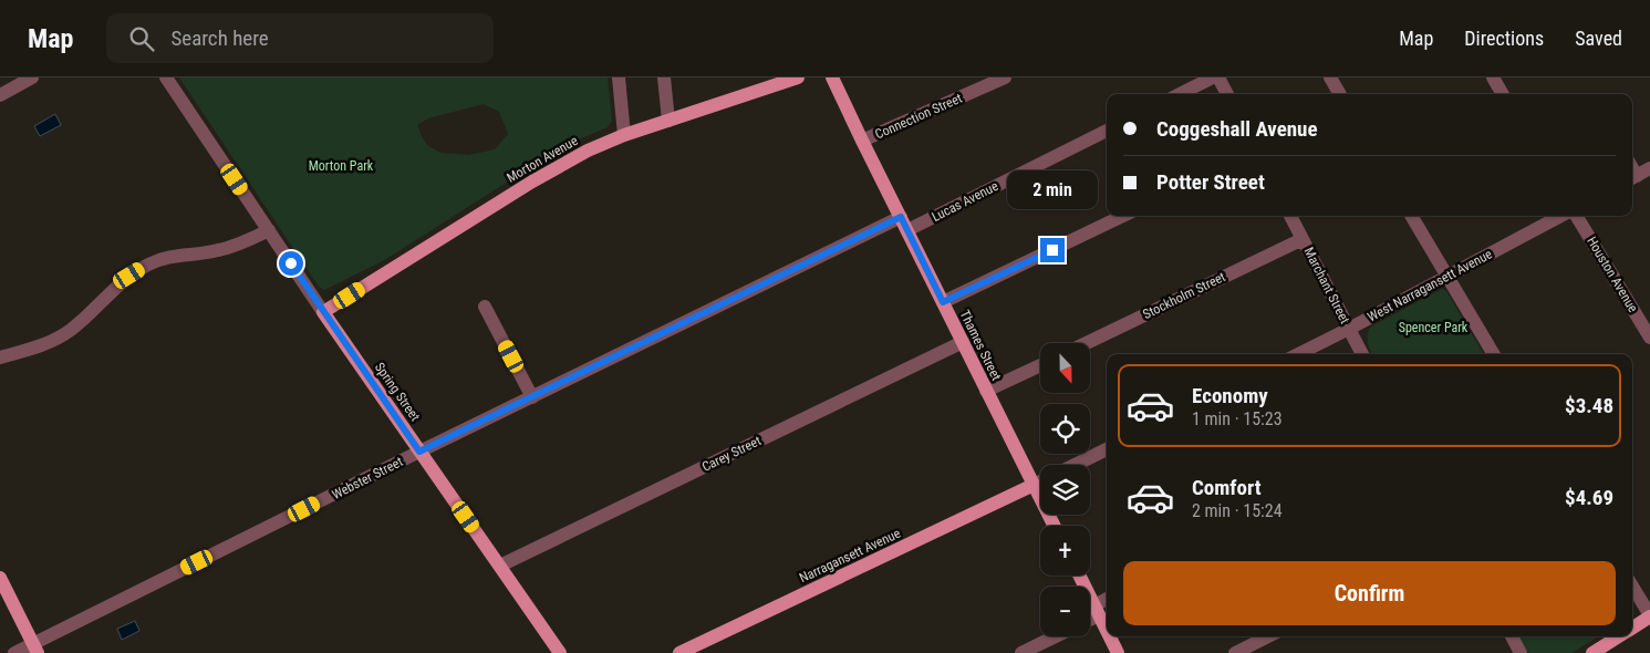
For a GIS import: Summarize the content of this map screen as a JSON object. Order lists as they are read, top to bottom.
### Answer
{
  "streets": {
    "main road": [
      "Morton Avenue",
      "Thames Street",
      "Spring Street",
      "Narragansett Avenue"
    ],
    "street": [
      "Connection Street",
      "Lucas Avenue",
      "Houston Avenue",
      "Marchant Street",
      "West Narragansett Avenue",
      "Stockholm Street",
      "Carey Street",
      "Webster Street"
    ]
  },
  "crossings": [
    ["Connection Street", "Thames Street"],
    ["Morton Avenue", "Spring Street"],
    ["Lucas Avenue", "Thames Street"],
    ["Lucas Avenue", "Webster Street"],
    ["Marchant Street", "West Narragansett Avenue"],
    ["Marchant Street", "Stockholm Street"],
    ["Thames Street", "Carey Street"],
    ["Thames Street", "Webster Street"],
    ["Thames Street", "Narragansett Avenue"],
    ["Spring Street", "Carey Street"],
    ["Spring Street", "Webster Street"]
  ],
  "parks": ["Morton Park", "Spencer Park"],
  "north": "bottom",
  "page": {
    "header": "Map",
    "search": "Search here",
    "nav": ["Map", "Directions", "Saved"],
    "banner": ["Coggeshall Avenue", "Potter Street"],
    "bubble": "2 min",
    "map_buttons": ["+", "−"],
    "list": [
      {
        "name": "Economy",
        "note": "1 min · 15:23",
        "value": "$3.48"
      },
      {
        "name": "Comfort",
        "note": "2 min · 15:24",
        "value": "$4.69"
      }
    ],
    "buttons": "Confirm"
  }
}
